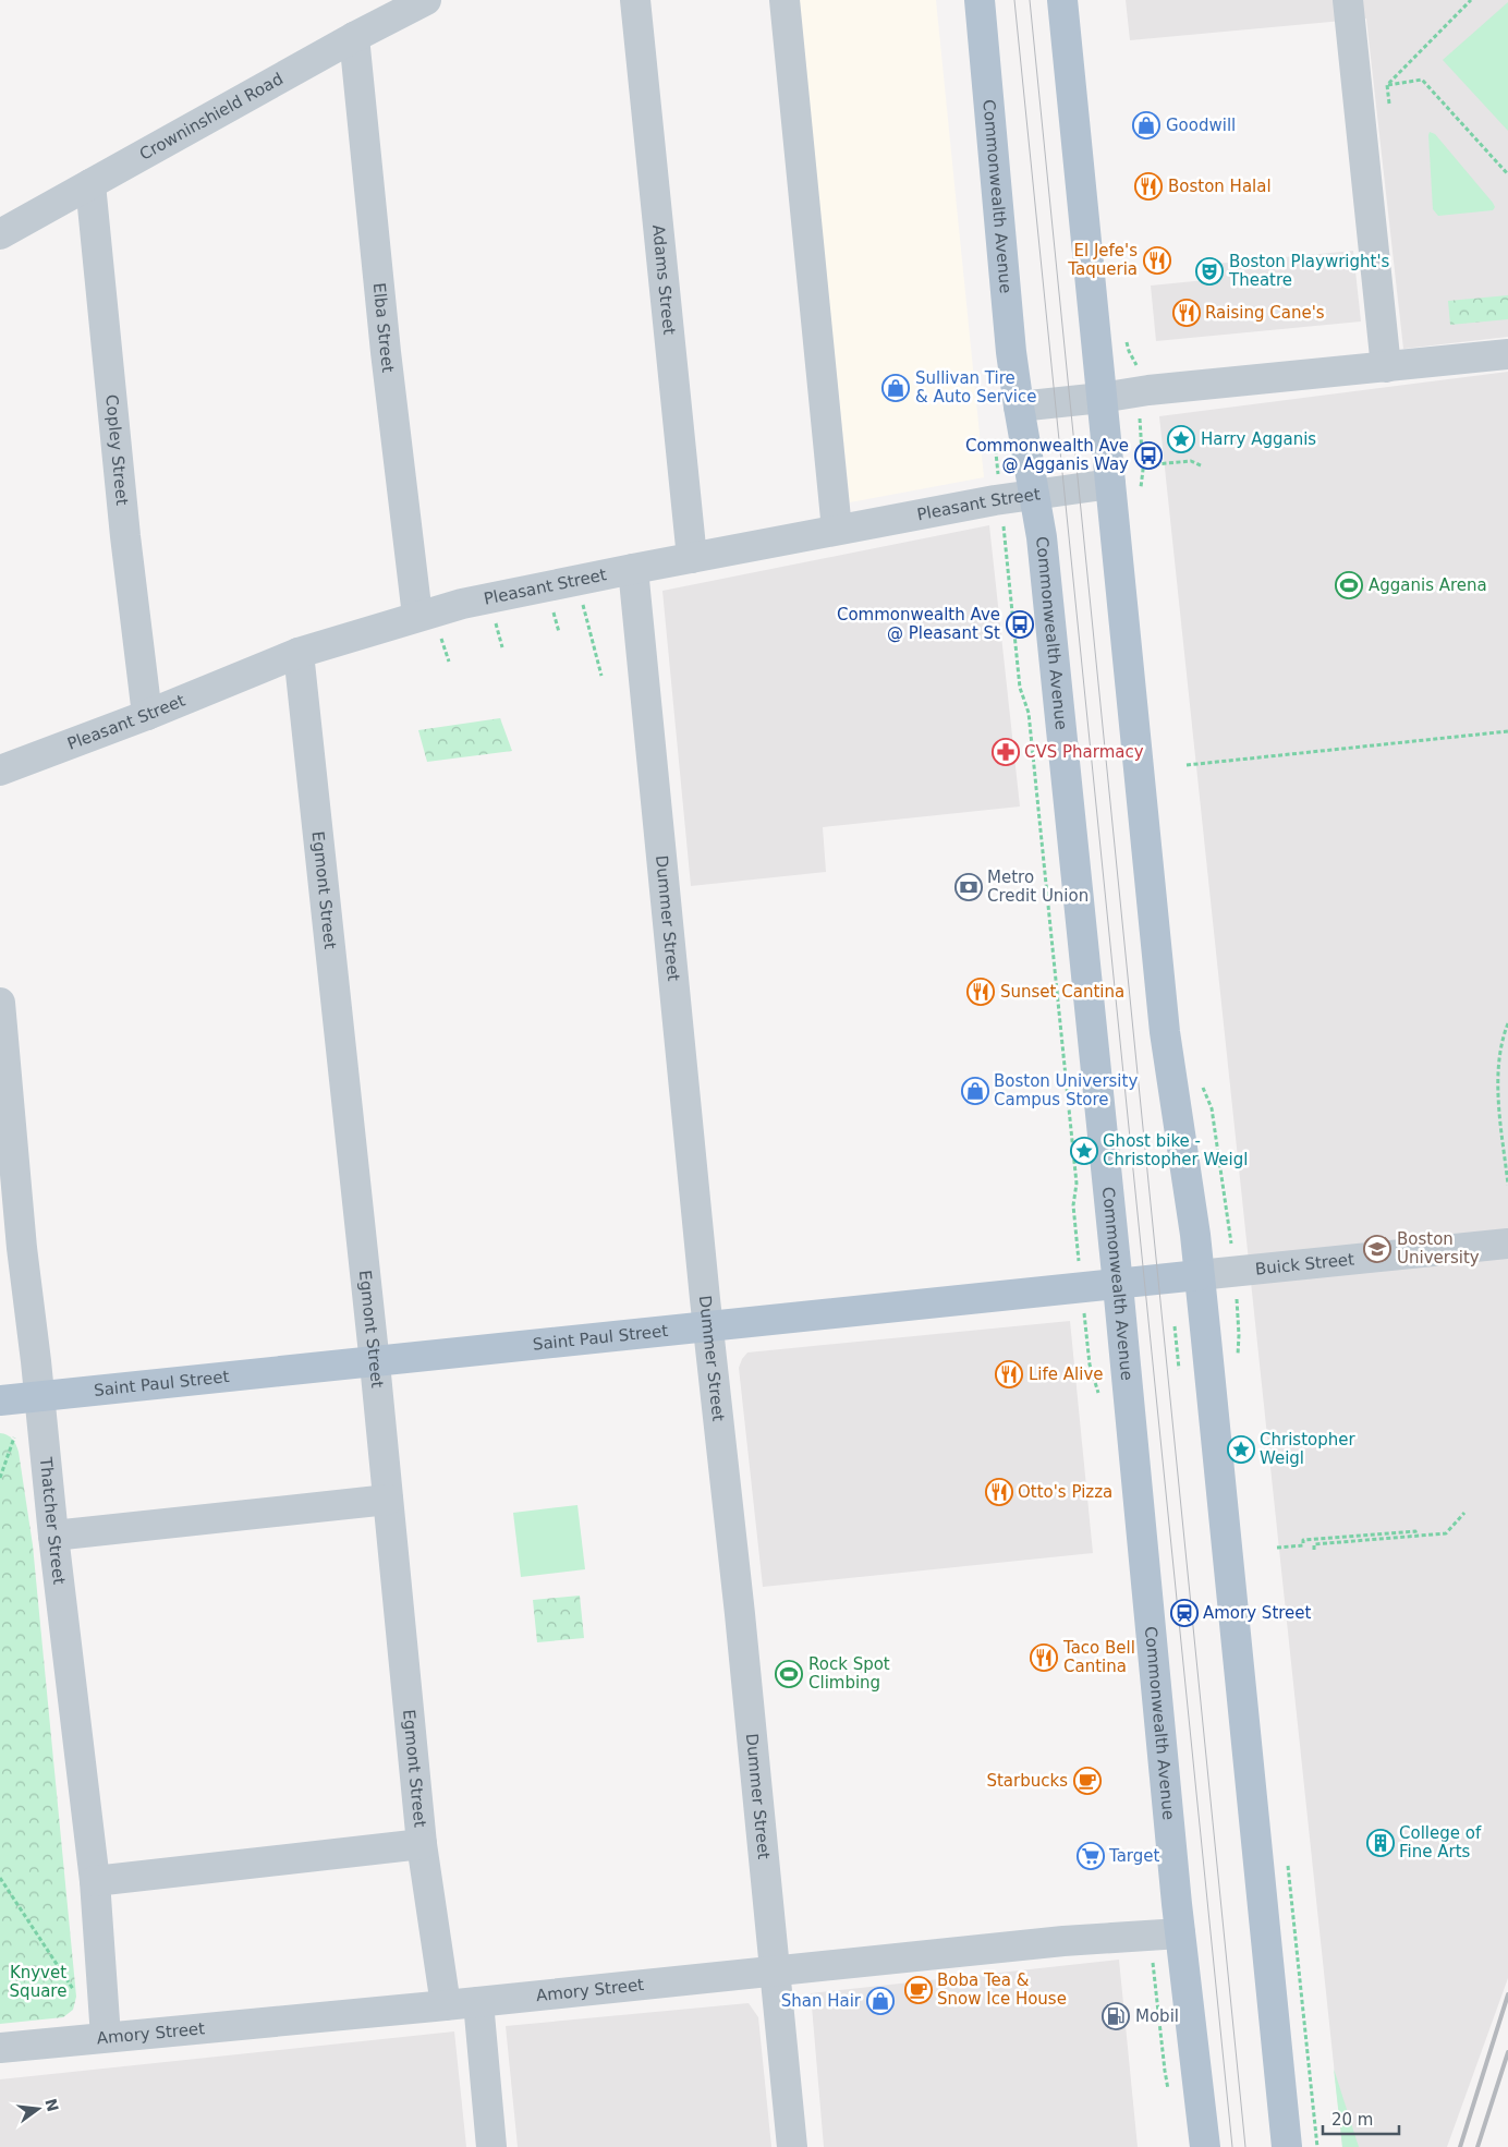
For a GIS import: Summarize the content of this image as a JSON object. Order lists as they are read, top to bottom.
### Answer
{
  "streets": {
    "main road": ["Commonwealth Avenue", "Saint Paul Street"],
    "street": [
      "Crowninshield Road",
      "Adams Street",
      "Elba Street",
      "Copley Street",
      "Pleasant Street",
      "Egmont Street",
      "Dummer Street",
      "Buick Street",
      "Thatcher Street",
      "Amory Street"
    ]
  },
  "crossings": [
    ["Crowninshield Road", "Elba Street"],
    ["Crowninshield Road", "Copley Street"],
    ["Commonwealth Avenue", "Pleasant Street"],
    ["Commonwealth Avenue", "Saint Paul Street"],
    ["Commonwealth Avenue", "Amory Street"],
    ["Adams Street", "Pleasant Street"],
    ["Elba Street", "Pleasant Street"],
    ["Copley Street", "Pleasant Street"],
    ["Pleasant Street", "Egmont Street"],
    ["Pleasant Street", "Dummer Street"],
    ["Egmont Street", "Saint Paul Street"],
    ["Egmont Street", "Amory Street"],
    ["Dummer Street", "Saint Paul Street"],
    ["Dummer Street", "Amory Street"],
    ["Buick Street", "Saint Paul Street"],
    ["Saint Paul Street", "Thatcher Street"],
    ["Thatcher Street", "Amory Street"]
  ],
  "parks": ["Knyvet Square"],
  "places": {
    "shop": [
      "Goodwill",
      "Sullivan Tire & Auto Service",
      "Boston University Campus Store",
      "Shan Hair"
    ],
    "restaurant": [
      "Boston Halal",
      "El Jefe's Taqueria",
      "Raising Cane's",
      "Sunset Cantina",
      "Life Alive",
      "Otto's Pizza",
      "Taco Bell Cantina"
    ],
    "theatre": ["Boston Playwright's Theatre"],
    "place": ["Harry Agganis", "Ghost bike - Christopher Weigl", "Christopher Weigl"],
    "bus stop": ["Commonwealth Ave @ Agganis Way", "Commonwealth Ave @ Pleasant St"],
    "sports": ["Agganis Arena", "Rock Spot Climbing"],
    "pharmacy": ["CVS Pharmacy"],
    "bank": ["Metro Credit Union"],
    "school or university": ["Boston University"],
    "station": ["Amory Street"],
    "cafe": ["Starbucks", "Boba Tea & Snow Ice House"],
    "building": ["College of Fine Arts"],
    "supermarket": ["Target"],
    "fuel station": ["Mobil"]
  },
  "scale_bar": "20 m",
  "north": "right"
}
